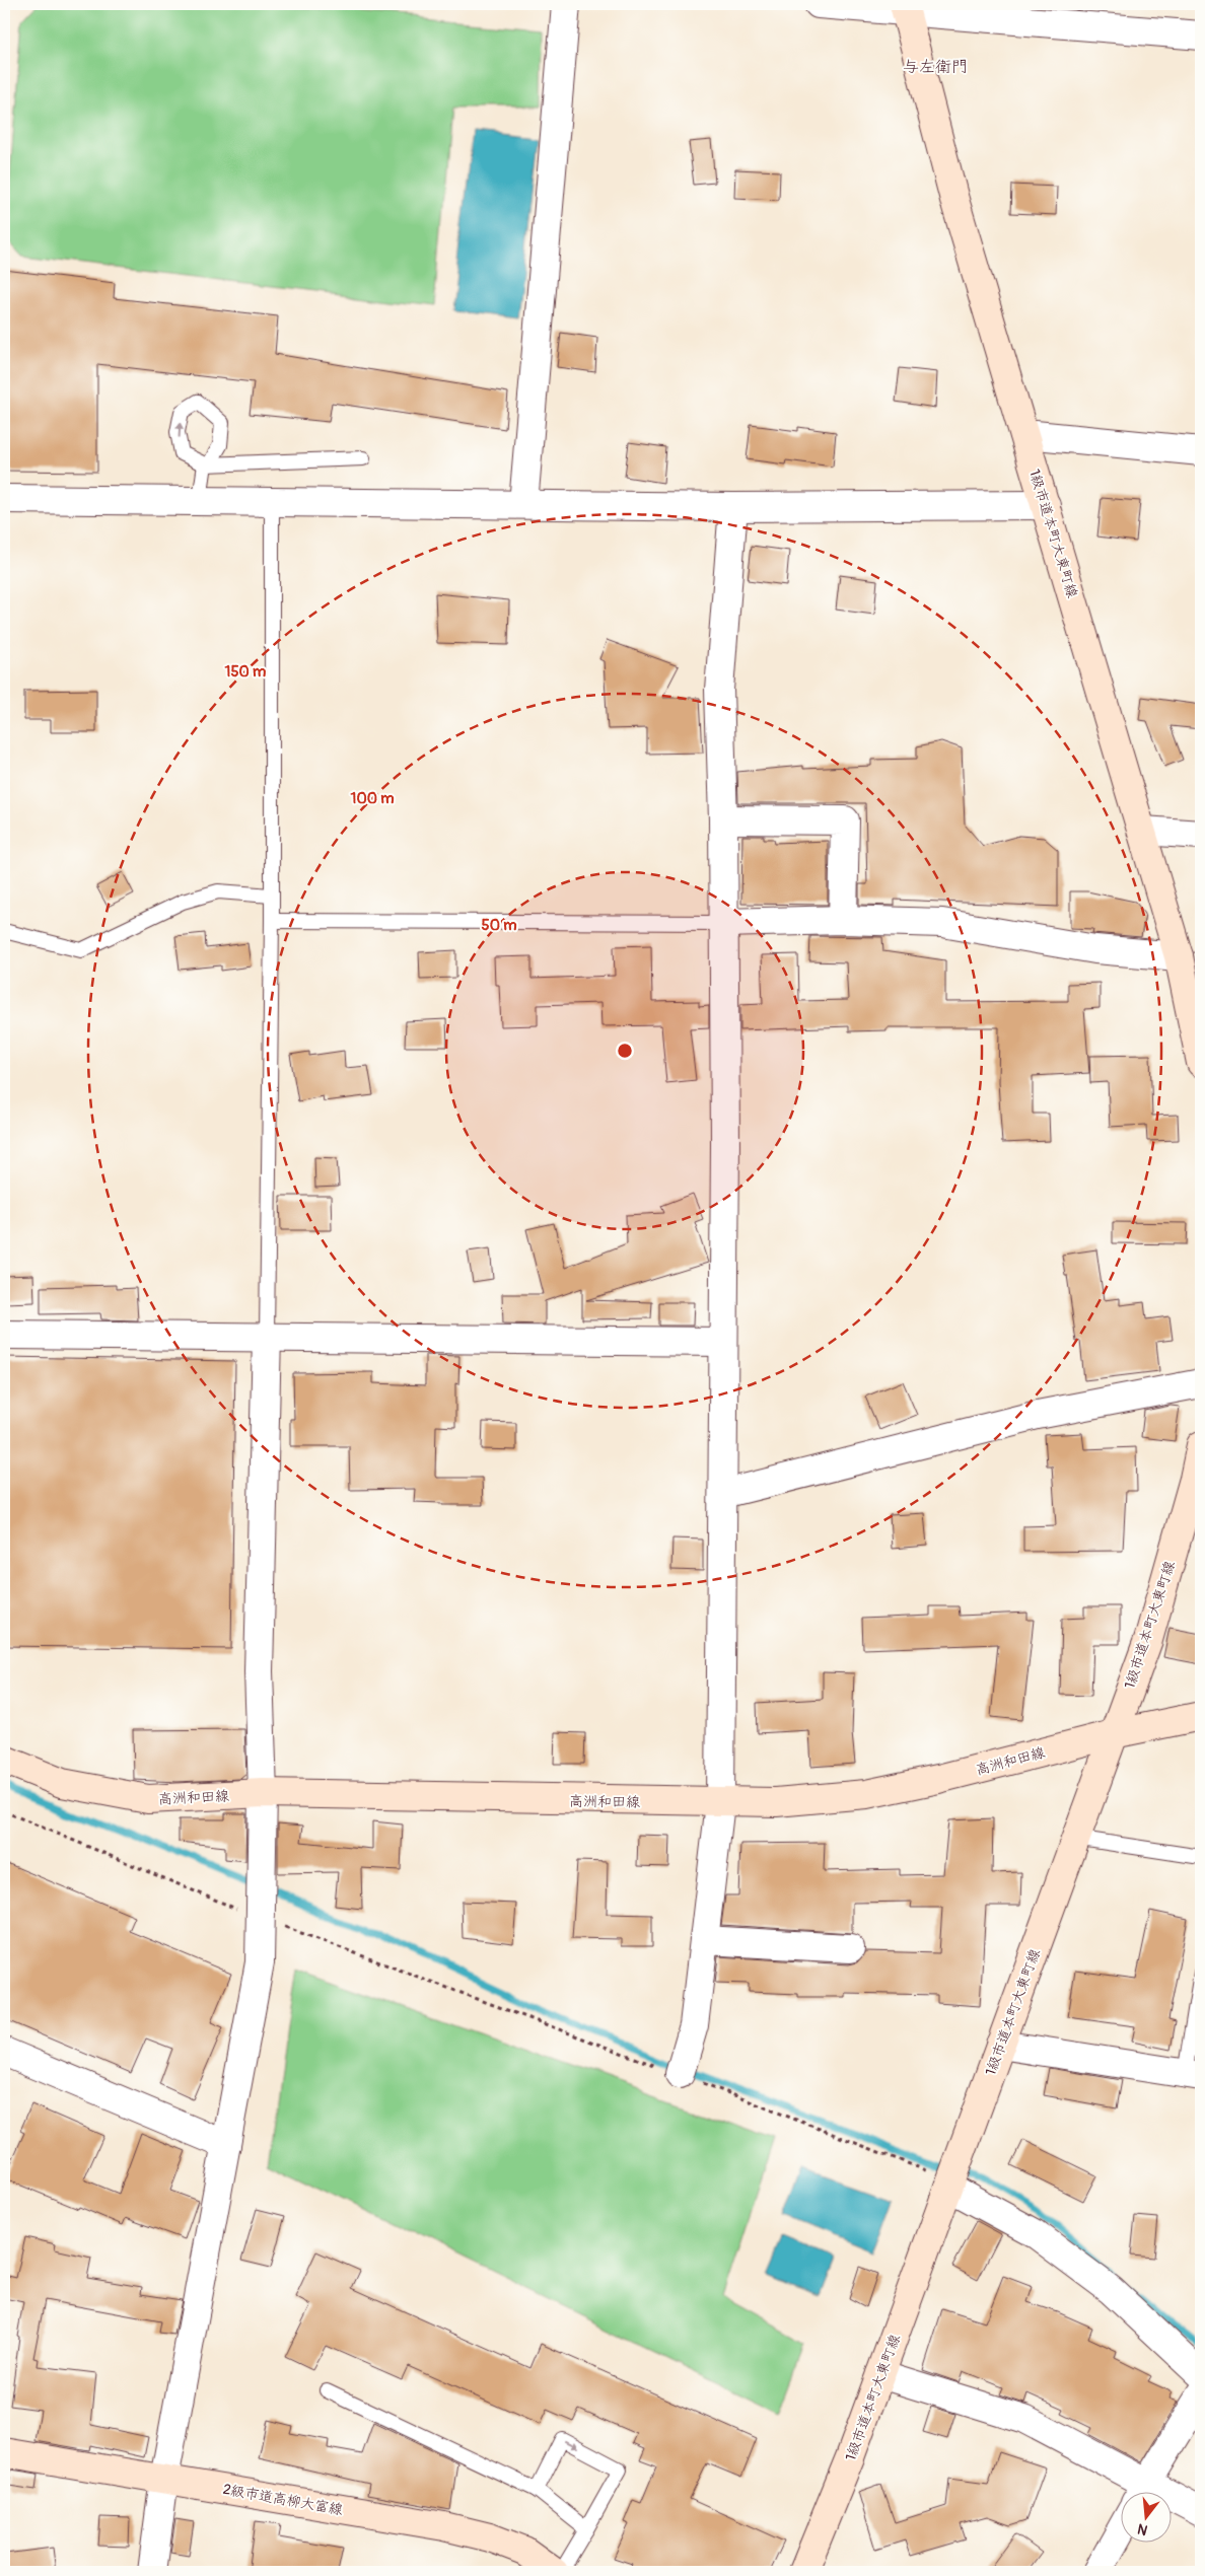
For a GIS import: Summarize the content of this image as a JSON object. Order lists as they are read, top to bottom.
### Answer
{
  "streets": {
    "street": ["1級市道本町大東町線", "高洲和田線", "2級市道高柳大富線"]
  },
  "crossings": [
    ["1級市道本町大東町線", "高洲和田線"]
  ],
  "districts": ["与左衛門"],
  "north": "bottom",
  "rings": ["150 m", "100 m", "50 m"]
}
